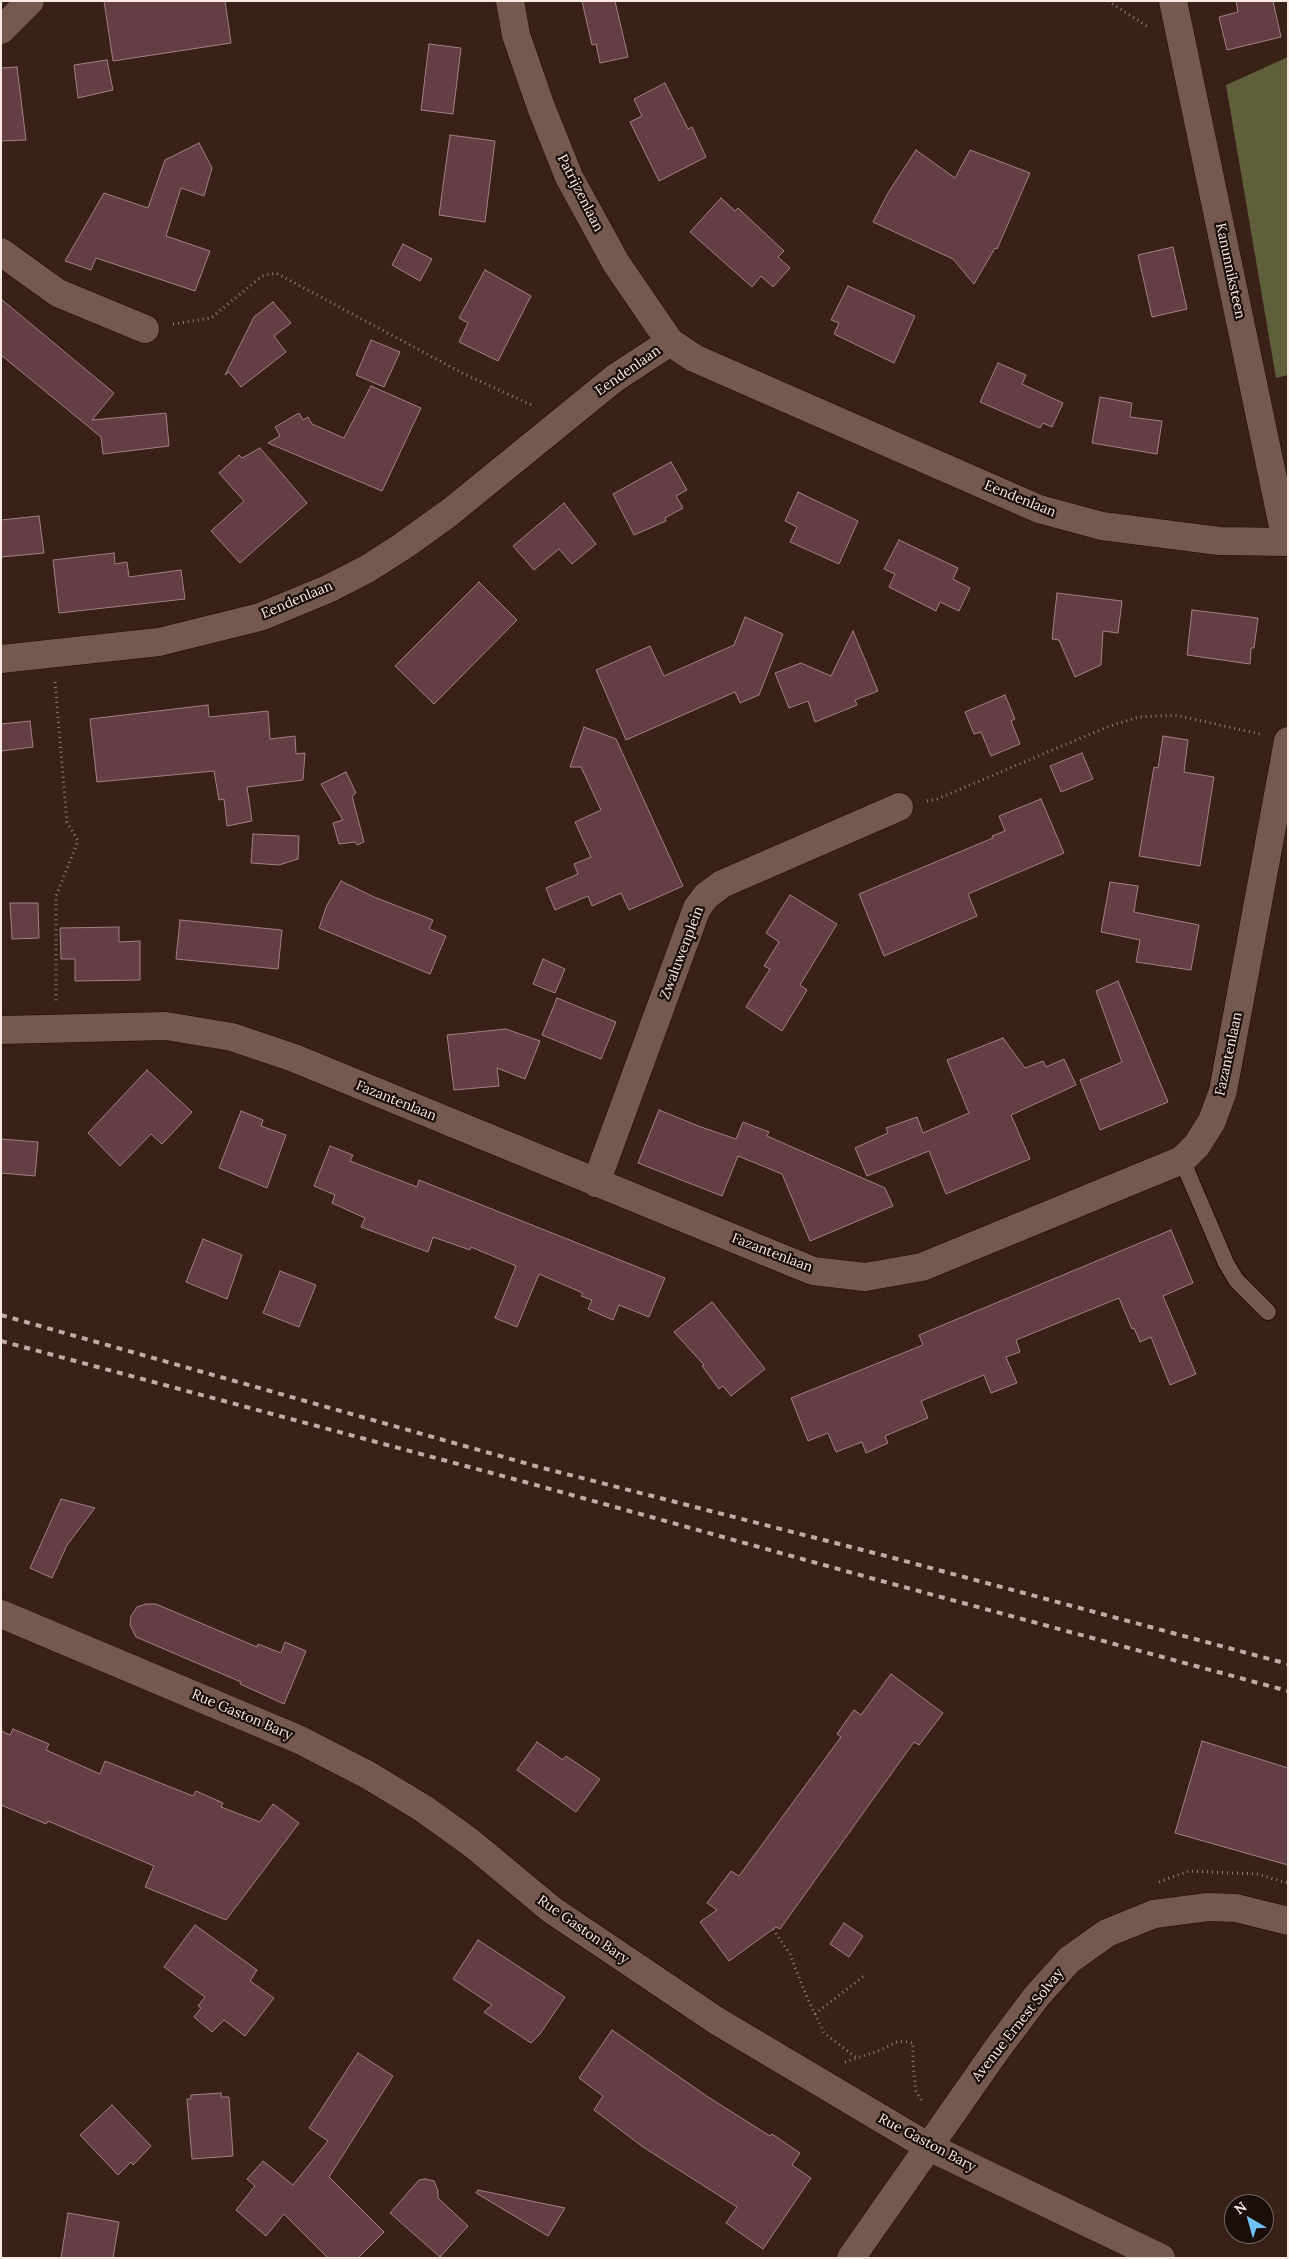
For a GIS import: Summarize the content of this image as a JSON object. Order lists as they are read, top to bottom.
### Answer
{
  "streets": {
    "street": [
      "Patrijzenlaan",
      "Kanunniksteen",
      "Eendenlaan",
      "Zwaluwenplein",
      "Fazantenlaan",
      "Rue Gaston Bary",
      "Avenue Ernest Solvay"
    ]
  },
  "crossings": [
    ["Patrijzenlaan", "Eendenlaan"],
    ["Kanunniksteen", "Eendenlaan"],
    ["Zwaluwenplein", "Fazantenlaan"],
    ["Rue Gaston Bary", "Avenue Ernest Solvay"]
  ],
  "north": "top left"
}
